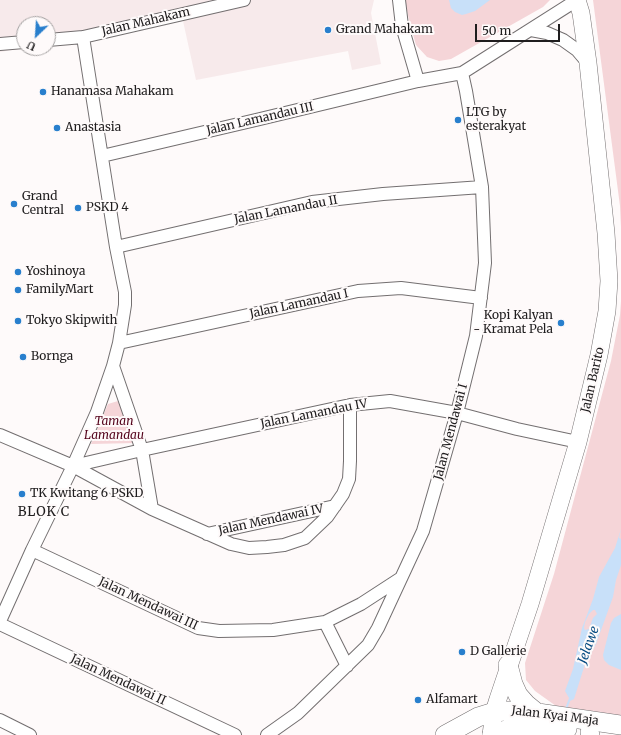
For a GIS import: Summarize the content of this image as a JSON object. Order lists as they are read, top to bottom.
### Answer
{
  "streets": {
    "main road": ["Jalan Kyai Maja"],
    "street": [
      "Jalan Mahakam",
      "Jalan Lamandau III",
      "Jalan Lamandau II",
      "Jalan Lamandau I",
      "Jalan Barito",
      "Jalan Lamandau IV",
      "Jalan Mendawai I",
      "Jalan Mendawai IV",
      "Jalan Mendawai III",
      "Jalan Mendawai II"
    ]
  },
  "crossings": [
    ["Jalan Lamandau II", "Jalan Mendawai I"],
    ["Jalan Lamandau I", "Jalan Mendawai I"],
    ["Jalan Barito", "Jalan Lamandau IV"],
    ["Jalan Barito", "Jalan Kyai Maja"],
    ["Jalan Lamandau IV", "Jalan Mendawai I"],
    ["Jalan Lamandau IV", "Jalan Mendawai IV"],
    ["Jalan Mendawai I", "Jalan Mendawai III"]
  ],
  "districts": ["BLOK C"],
  "water": ["Jelawe"],
  "parks": ["Taman Lamandau"],
  "places": [
    "Grand Mahakam",
    "Hanamasa Mahakam",
    "LTG by esterakyat",
    "Anastasia",
    "Grand Central",
    "PSKD 4",
    "Yoshinoya",
    "FamilyMart",
    "Tokyo Skipwith",
    "Kopi Kalyan - Kramat Pela",
    "Bornga",
    "TK Kwitang 6 PSKD",
    "D Gallerie",
    "Alfamart"
  ],
  "scale_bar": "50 m",
  "north": "bottom left"
}
